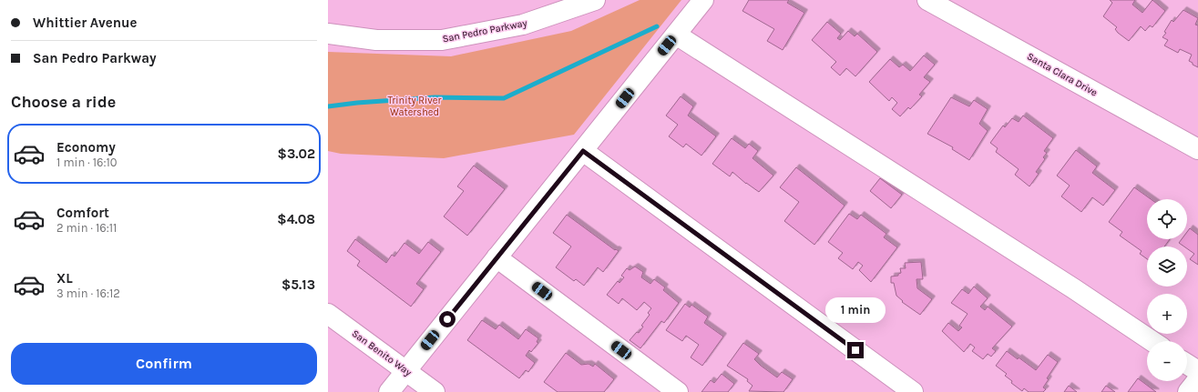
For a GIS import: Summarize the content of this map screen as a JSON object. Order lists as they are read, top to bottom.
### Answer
{
  "streets": {
    "street": ["San Pedro Parkway", "Santa Clara Drive", "San Benito Way"]
  },
  "parks": ["Trinity River Watershed"],
  "page": {
    "banner": ["Whittier Avenue", "San Pedro Parkway"],
    "heading": "Choose a ride",
    "list": [
      {
        "name": "Economy",
        "note": "1 min · 16:10",
        "value": "$3.02"
      },
      {
        "name": "Comfort",
        "note": "2 min · 16:11",
        "value": "$4.08"
      },
      {
        "name": "XL",
        "note": "3 min · 16:12",
        "value": "$5.13"
      }
    ],
    "map_buttons": ["+", "−"],
    "bubble": "1 min",
    "buttons": "Confirm"
  }
}
